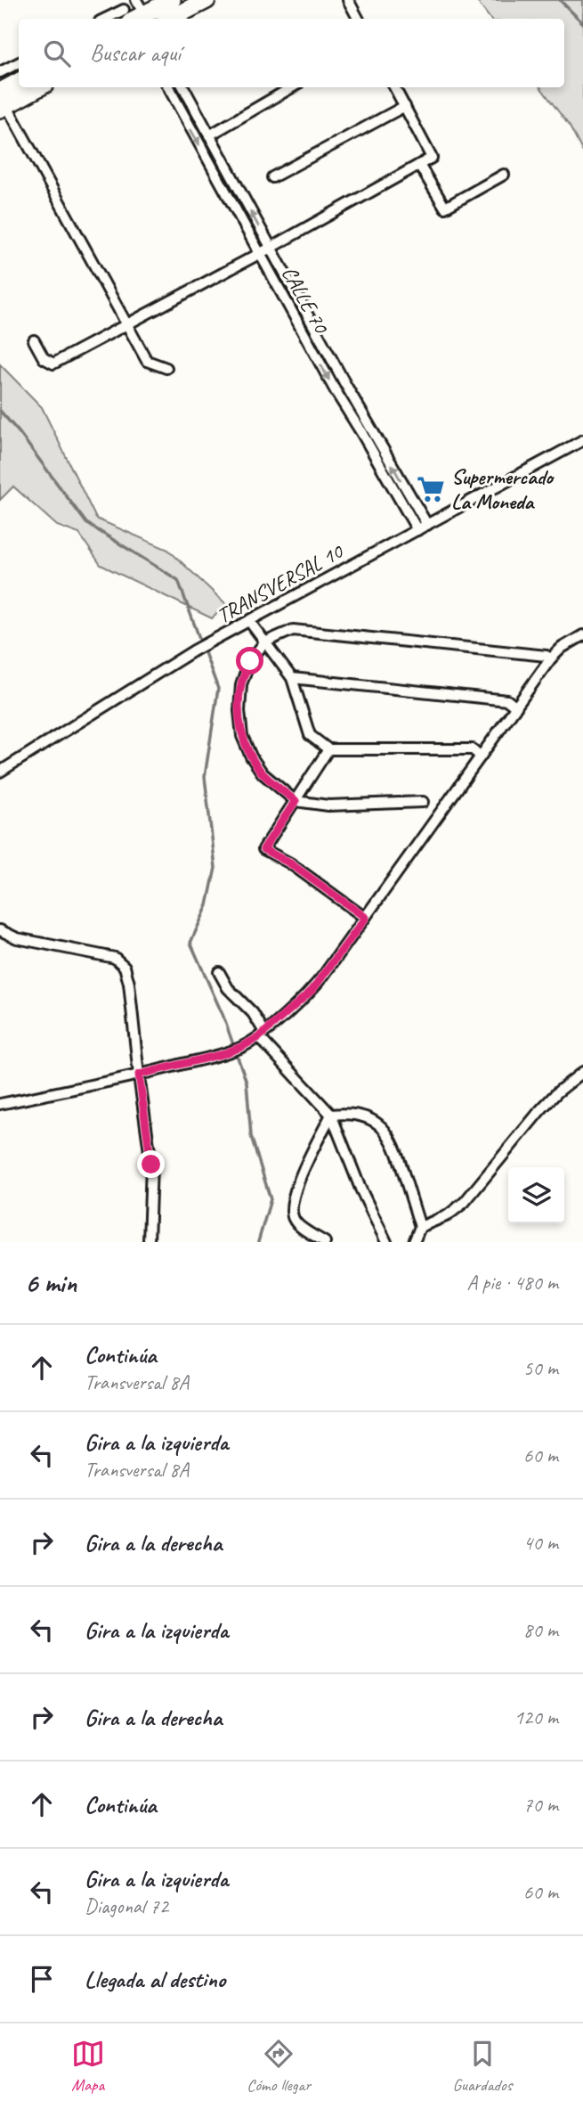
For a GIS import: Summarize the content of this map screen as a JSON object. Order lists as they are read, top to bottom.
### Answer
{
  "streets": {
    "street": ["CALLE 70", "TRANSVERSAL 10"]
  },
  "crossings": [
    ["CALLE 70", "TRANSVERSAL 10"]
  ],
  "places": {
    "supermarket": ["Supermercado La Moneda"]
  },
  "page": {
    "search": "Buscar aquí",
    "heading": ["6 min", "A pie · 480 m"],
    "list": [
      ["Continúa", "Transversal 8A", "50 m"],
      ["Gira a la izquierda", "Transversal 8A", "60 m"],
      ["Gira a la derecha", "40 m"],
      ["Gira a la izquierda", "80 m"],
      ["Gira a la derecha", "120 m"],
      ["Continúa", "70 m"],
      ["Gira a la izquierda", "Diagonal 72", "60 m"],
      "Llegada al destino"
    ],
    "nav": ["Mapa", "Cómo llegar", "Guardados"]
  }
}
